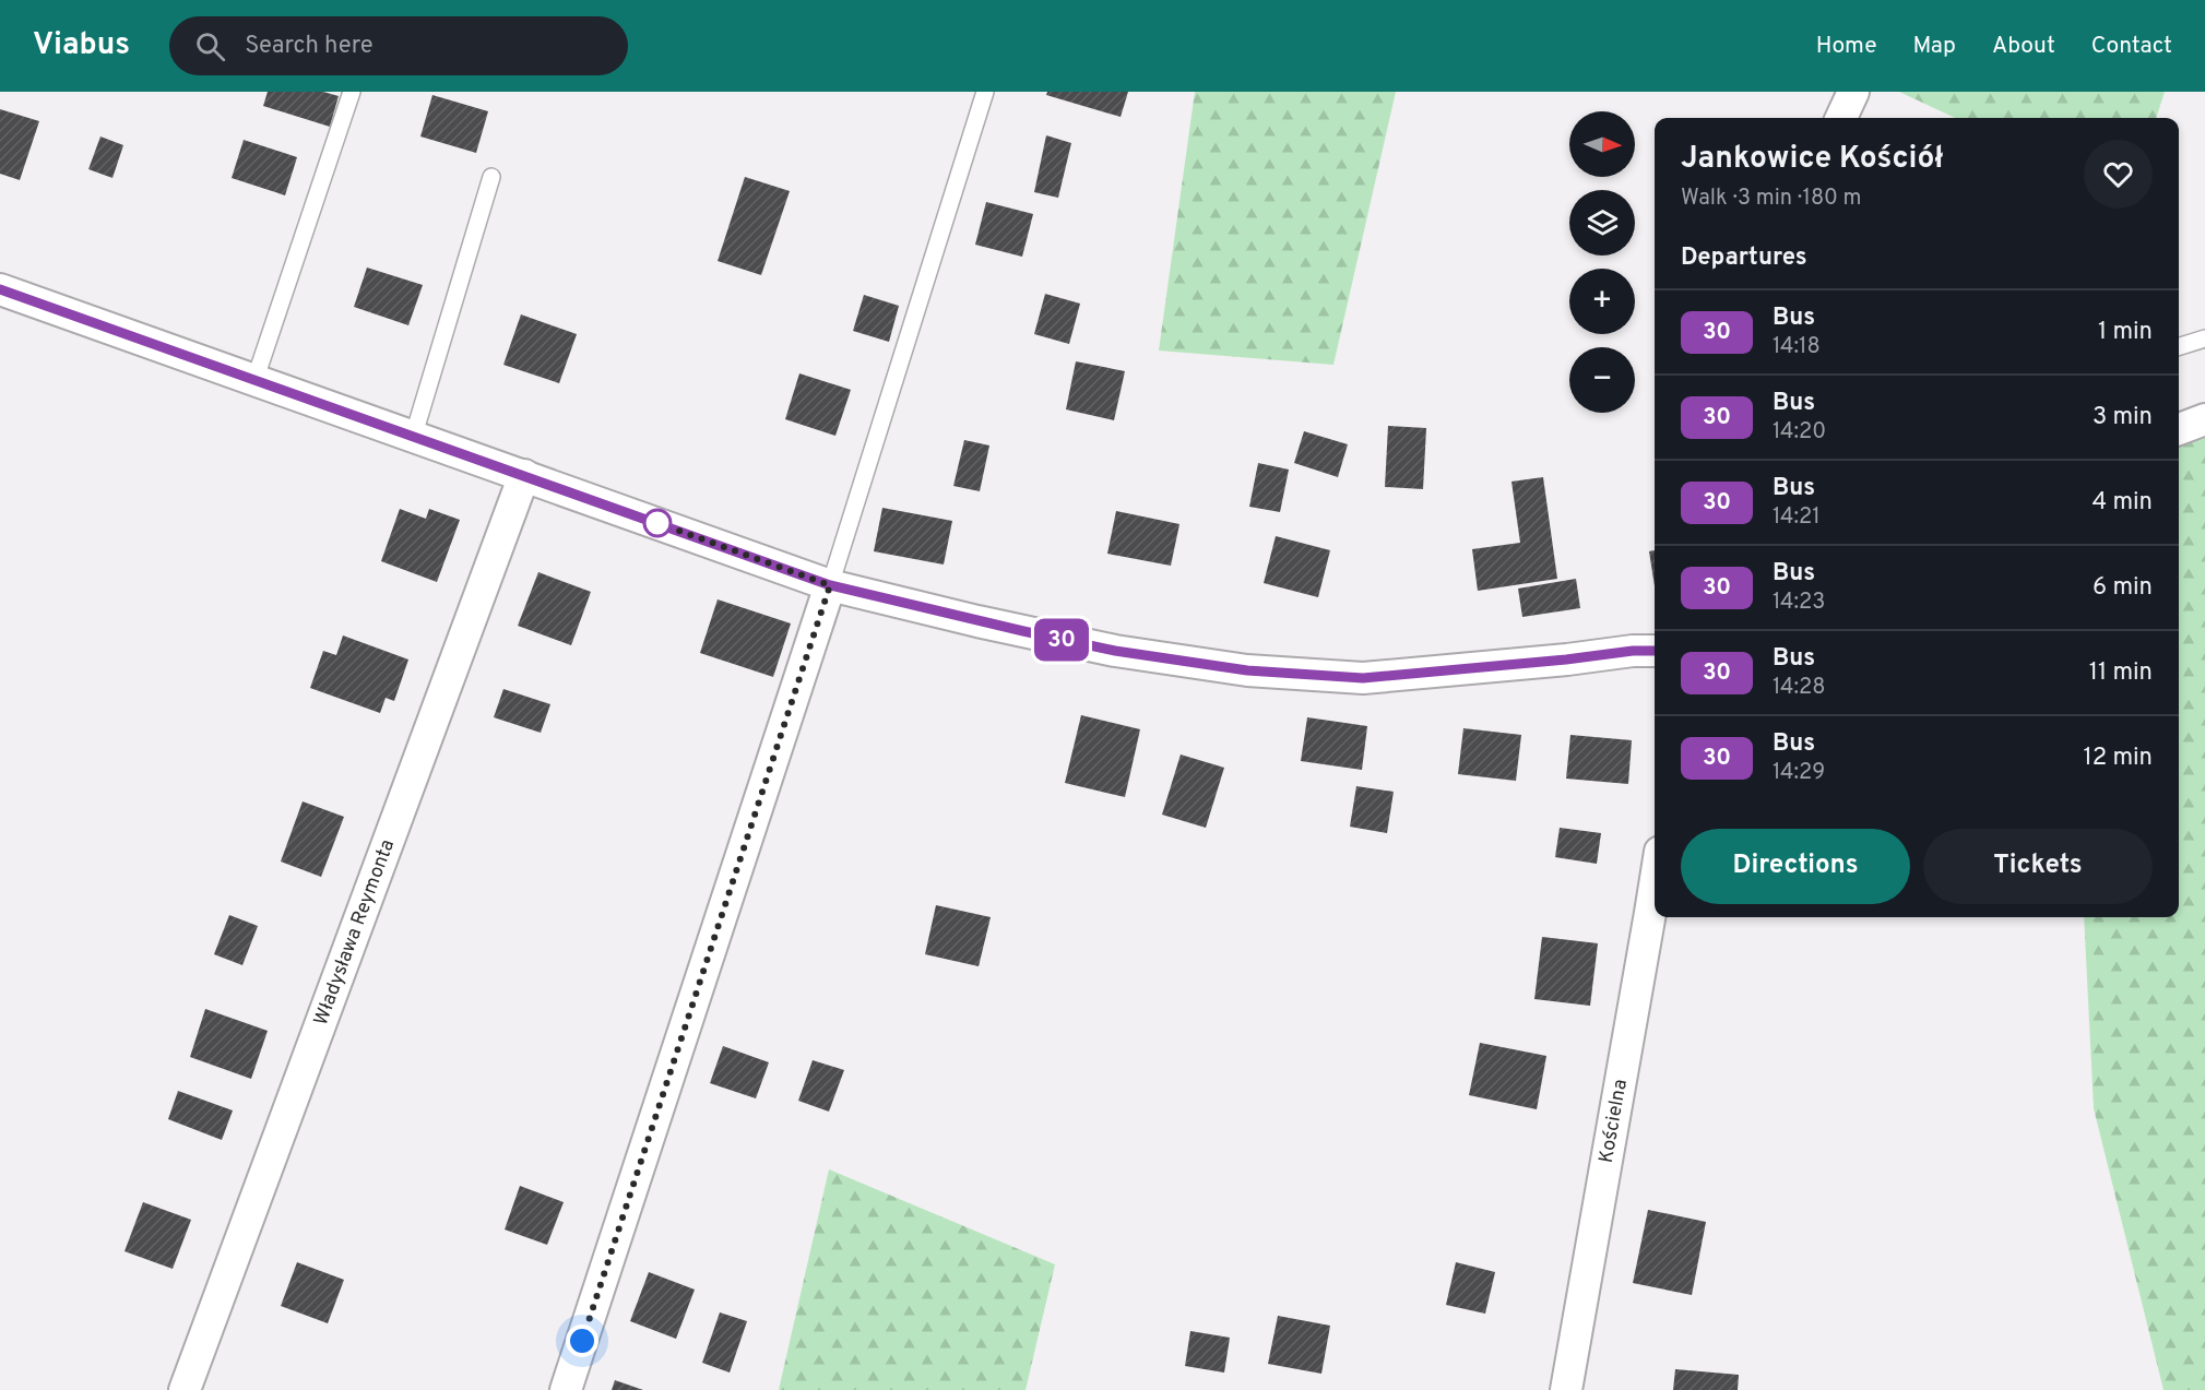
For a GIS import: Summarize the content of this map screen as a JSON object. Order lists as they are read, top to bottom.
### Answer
{
  "streets": {
    "street": ["Władysława Reymonta", "Kościelna"]
  },
  "lines": ["bus line 30"],
  "north": "right",
  "page": {
    "header": "Viabus",
    "search": "Search here",
    "nav": [
      "Home",
      "Map",
      "About",
      "Contact"
    ],
    "on_map": "30",
    "map_buttons": ["+", "−"],
    "heading": [
      ["Jankowice Kościół", "Walk · 3 min · 180 m"],
      "Departures"
    ],
    "list": [
      {
        "mark": "30",
        "name": "Bus",
        "note": "14:18",
        "value": "1 min"
      },
      {
        "mark": "30",
        "name": "Bus",
        "note": "14:20",
        "value": "3 min"
      },
      {
        "mark": "30",
        "name": "Bus",
        "note": "14:21",
        "value": "4 min"
      },
      {
        "mark": "30",
        "name": "Bus",
        "note": "14:23",
        "value": "6 min"
      },
      {
        "mark": "30",
        "name": "Bus",
        "note": "14:28",
        "value": "11 min"
      },
      {
        "mark": "30",
        "name": "Bus",
        "note": "14:29",
        "value": "12 min"
      }
    ],
    "buttons": ["Directions", "Tickets"]
  }
}
